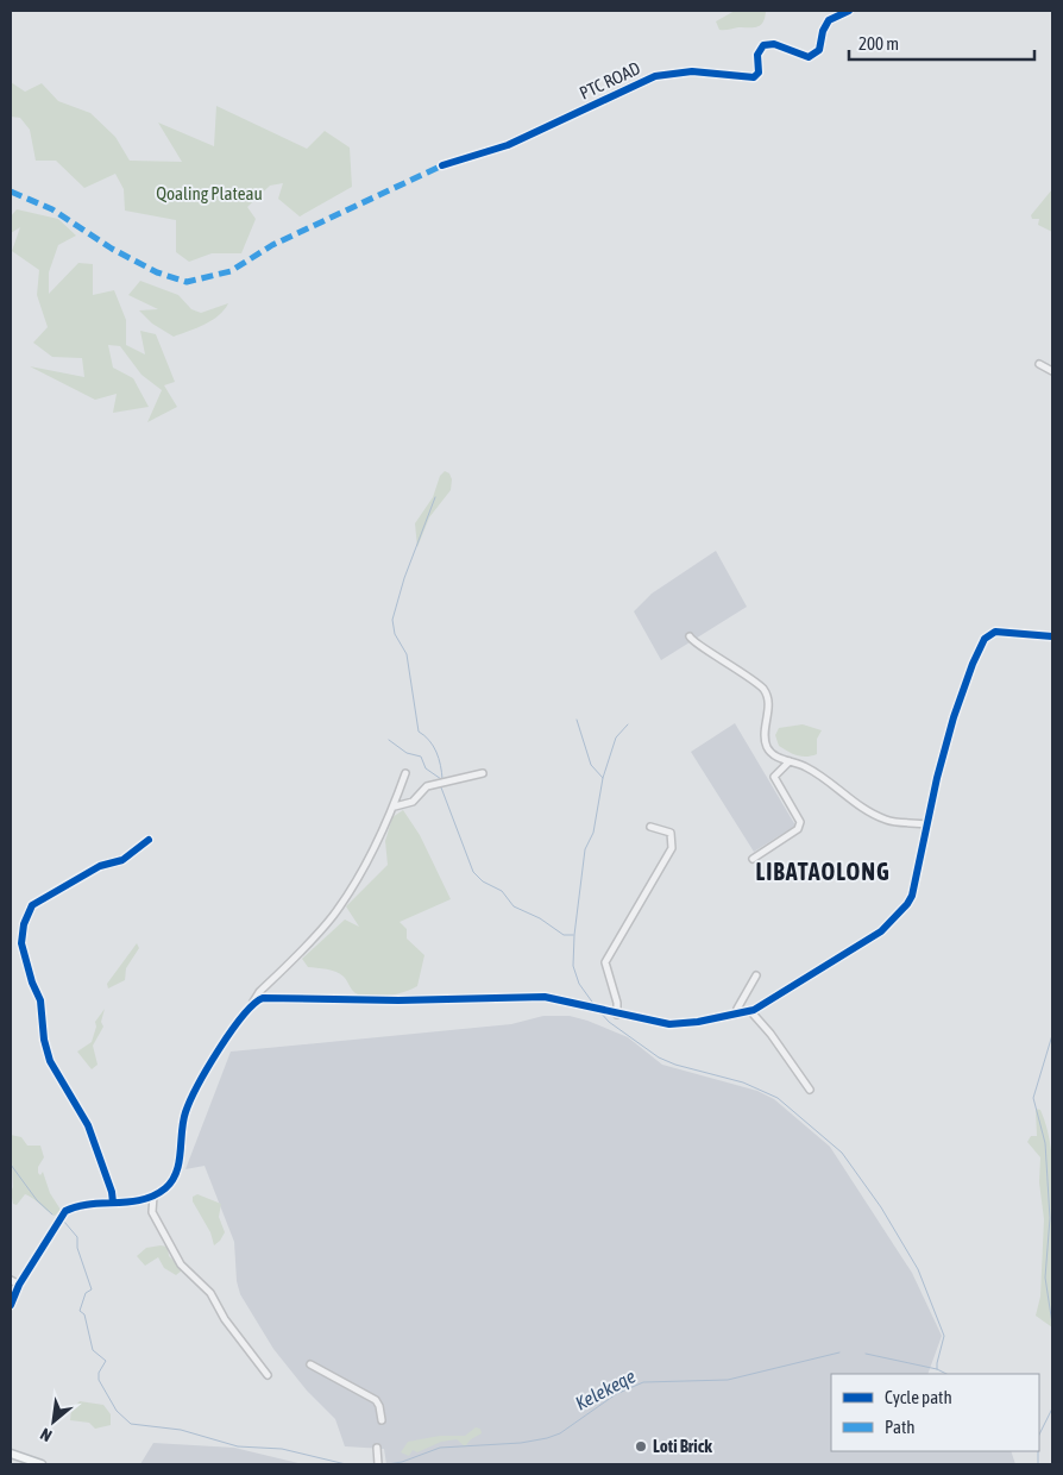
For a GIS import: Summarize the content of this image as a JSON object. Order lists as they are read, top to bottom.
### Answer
{
  "streets": {
    "street": ["PTC ROAD"]
  },
  "districts": ["LIBATAOLONG"],
  "water": ["Kelekeqe"],
  "parks": ["Qoaling Plateau"],
  "places": ["Loti Brick"],
  "legend": ["Cycle path", "Path"],
  "scale_bar": "200 m",
  "north": "bottom left"
}
